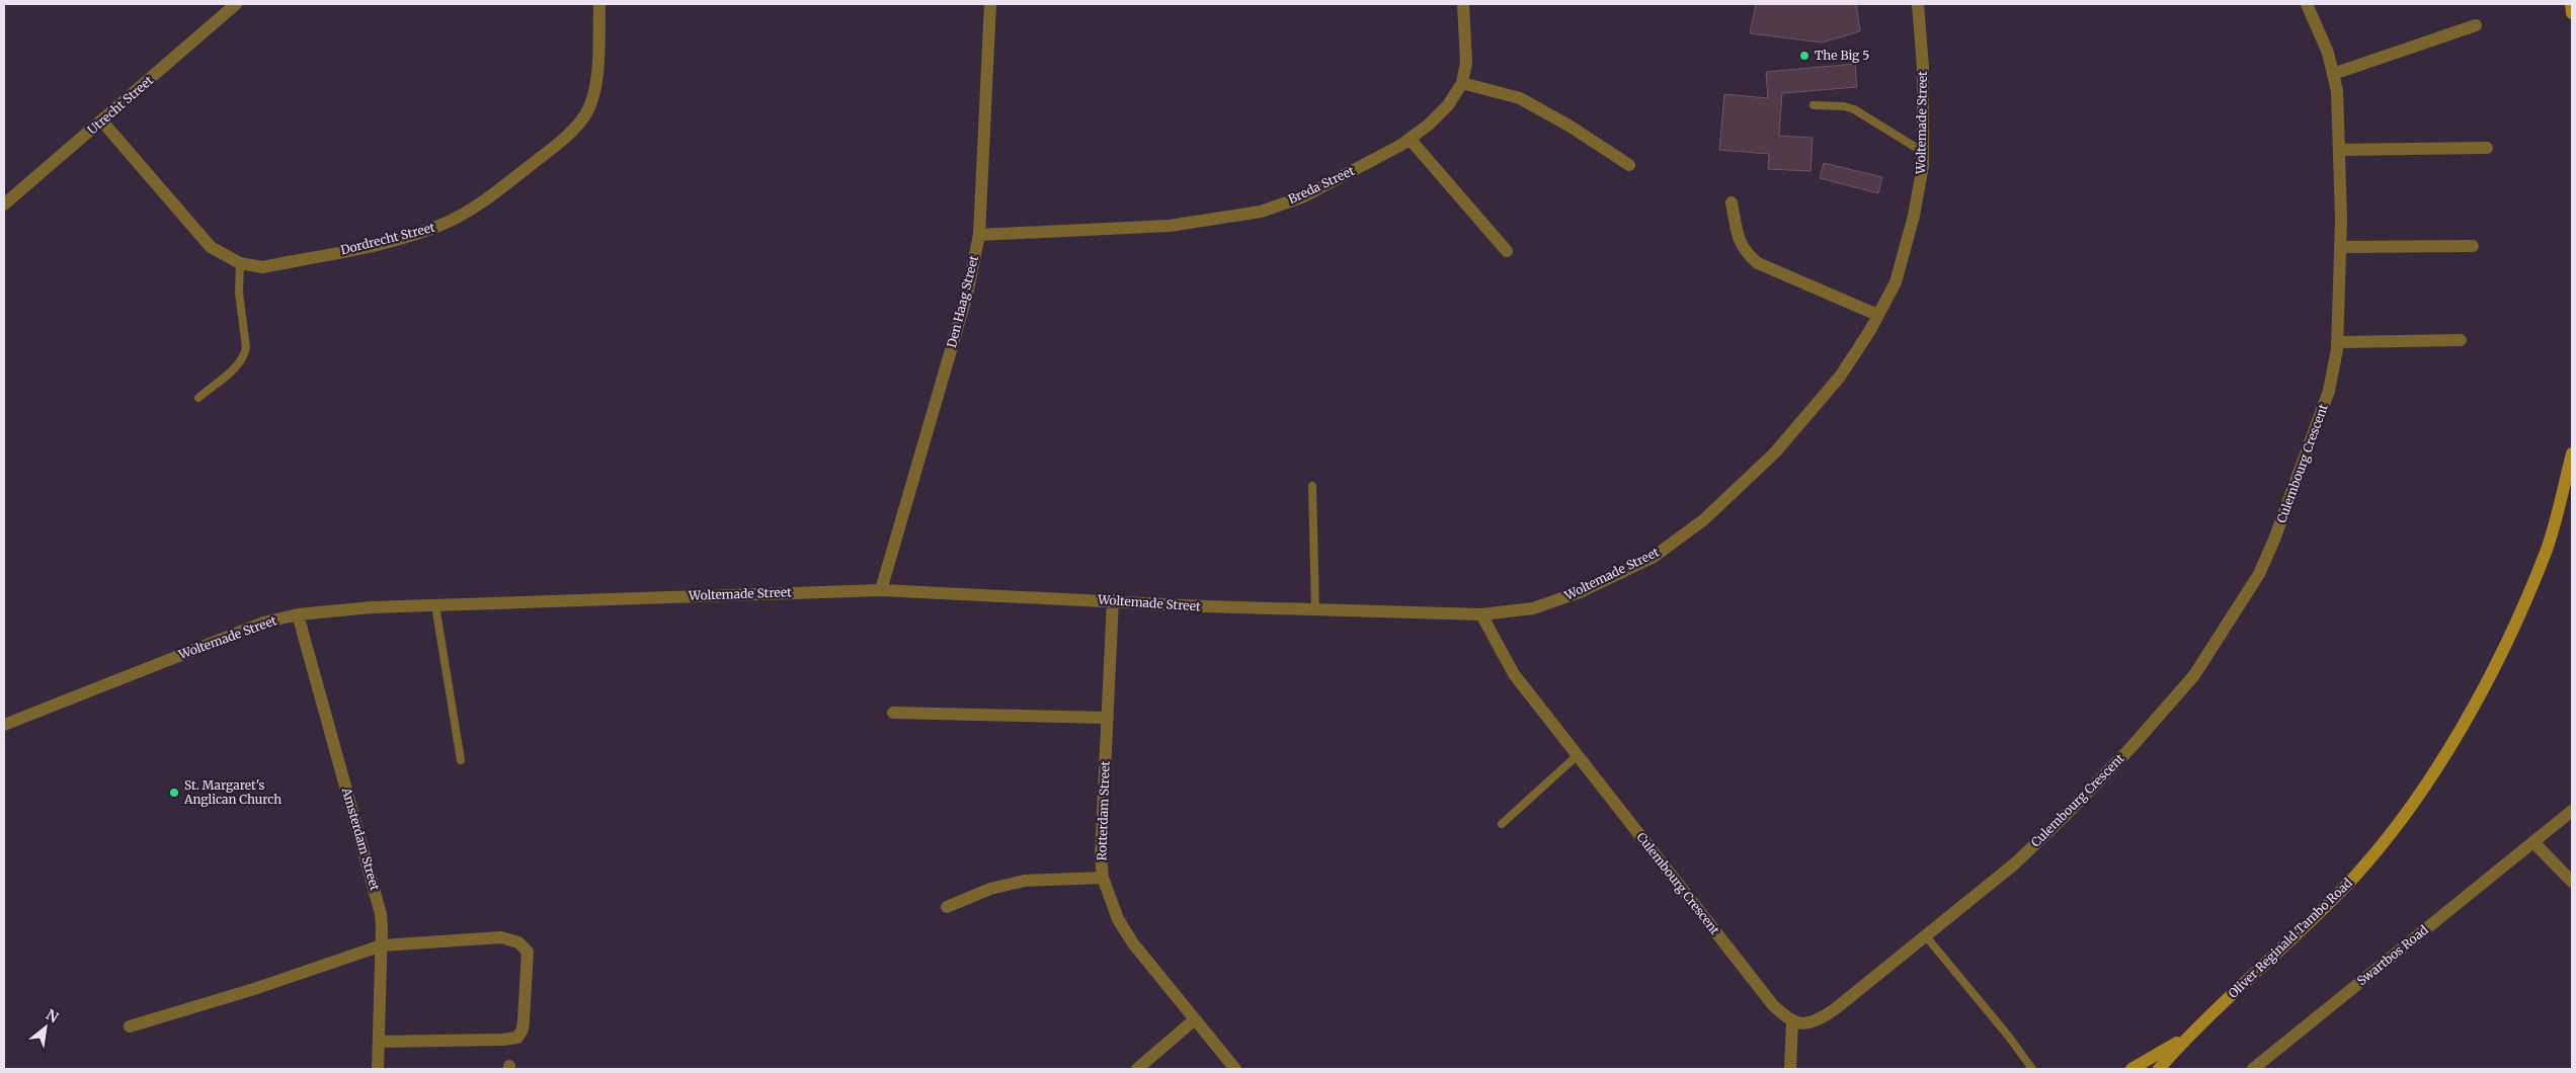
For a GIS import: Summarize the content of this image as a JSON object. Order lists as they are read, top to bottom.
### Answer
{
  "streets": {
    "main road": ["Oliver Reginald Tambo Road"],
    "street": [
      "Utrecht Street",
      "Woltemade Street",
      "Breda Street",
      "Dordrecht Street",
      "Den Haag Street",
      "Culembourg Crescent",
      "Rotterdam Street",
      "Amsterdam Street",
      "Swartbos Road"
    ]
  },
  "crossings": [
    ["Utrecht Street", "Dordrecht Street"],
    ["Woltemade Street", "Den Haag Street"],
    ["Woltemade Street", "Culembourg Crescent"],
    ["Woltemade Street", "Rotterdam Street"],
    ["Woltemade Street", "Amsterdam Street"],
    ["Breda Street", "Den Haag Street"]
  ],
  "places": ["The Big 5", "St. Margaret's Anglican Church"],
  "north": "top right"
}
